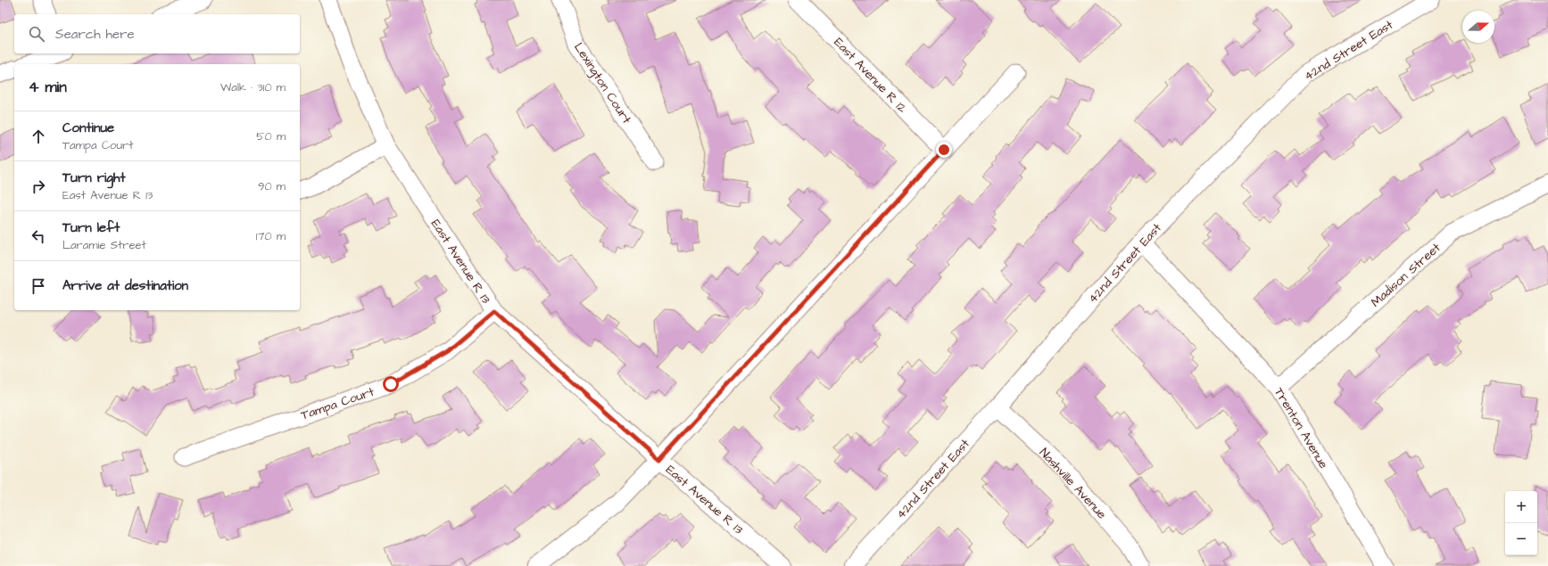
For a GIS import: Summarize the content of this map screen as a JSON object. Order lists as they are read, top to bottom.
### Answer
{
  "streets": {
    "street": [
      "42nd Street East",
      "East Avenue R 12",
      "Lexington Court",
      "East Avenue R 13",
      "Madison Street",
      "Tampa Court",
      "Trenton Avenue",
      "Nashville Avenue"
    ]
  },
  "crossings": [
    ["42nd Street East", "Trenton Avenue"],
    ["42nd Street East", "Nashville Avenue"],
    ["East Avenue R 13", "Tampa Court"],
    ["Madison Street", "Trenton Avenue"]
  ],
  "north": "right",
  "page": {
    "search": "Search here",
    "heading": ["4 min", "Walk · 310 m"],
    "list": [
      ["Continue", "Tampa Court", "50 m"],
      ["Turn right", "East Avenue R 13", "90 m"],
      ["Turn left", "Laramie Street", "170 m"],
      "Arrive at destination"
    ],
    "map_buttons": ["+", "−"]
  }
}
